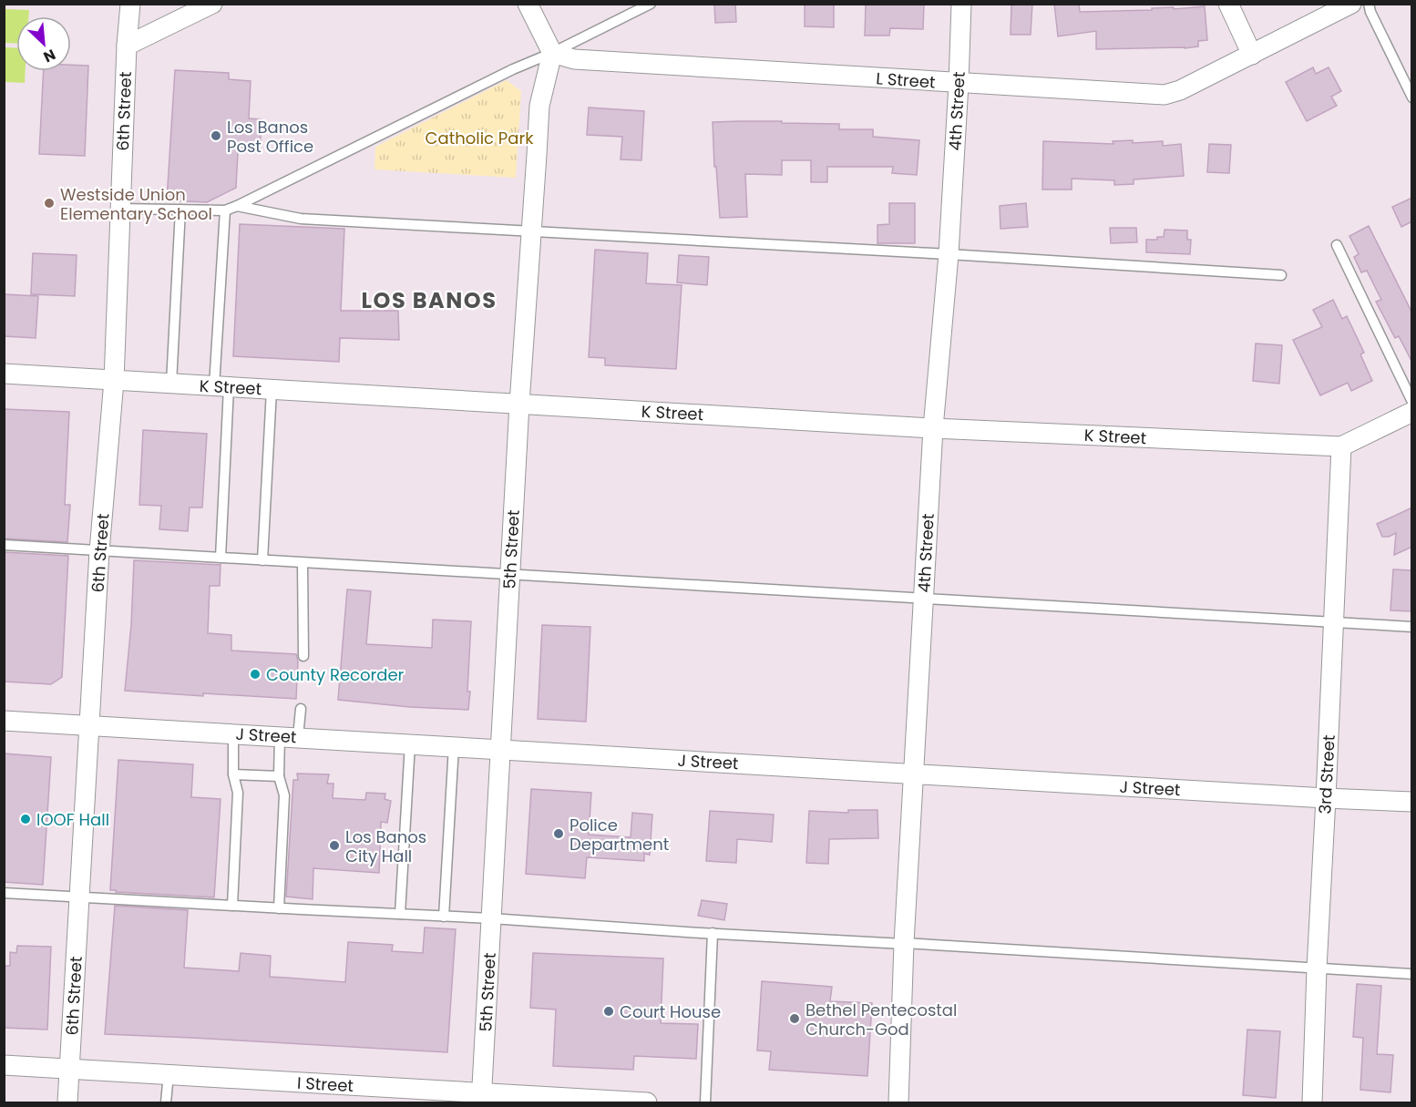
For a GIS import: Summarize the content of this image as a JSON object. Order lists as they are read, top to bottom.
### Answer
{
  "streets": {
    "street": [
      "L Street",
      "6th Street",
      "4th Street",
      "K Street",
      "5th Street",
      "J Street",
      "3rd Street",
      "I Street"
    ]
  },
  "crossings": [
    ["L Street", "4th Street"],
    ["L Street", "5th Street"],
    ["6th Street", "K Street"],
    ["6th Street", "J Street"],
    ["6th Street", "I Street"],
    ["4th Street", "K Street"],
    ["4th Street", "J Street"],
    ["K Street", "5th Street"],
    ["K Street", "3rd Street"],
    ["5th Street", "J Street"],
    ["5th Street", "I Street"],
    ["J Street", "3rd Street"]
  ],
  "districts": ["LOS BANOS"],
  "parks": ["Catholic Park"],
  "places": [
    "Los Banos Post Office",
    "Westside Union Elementary School",
    "County Recorder",
    "IOOF Hall",
    "Police Department",
    "Los Banos City Hall",
    "Court House",
    "Bethel Pentecostal Church-God"
  ],
  "north": "bottom right"
}
